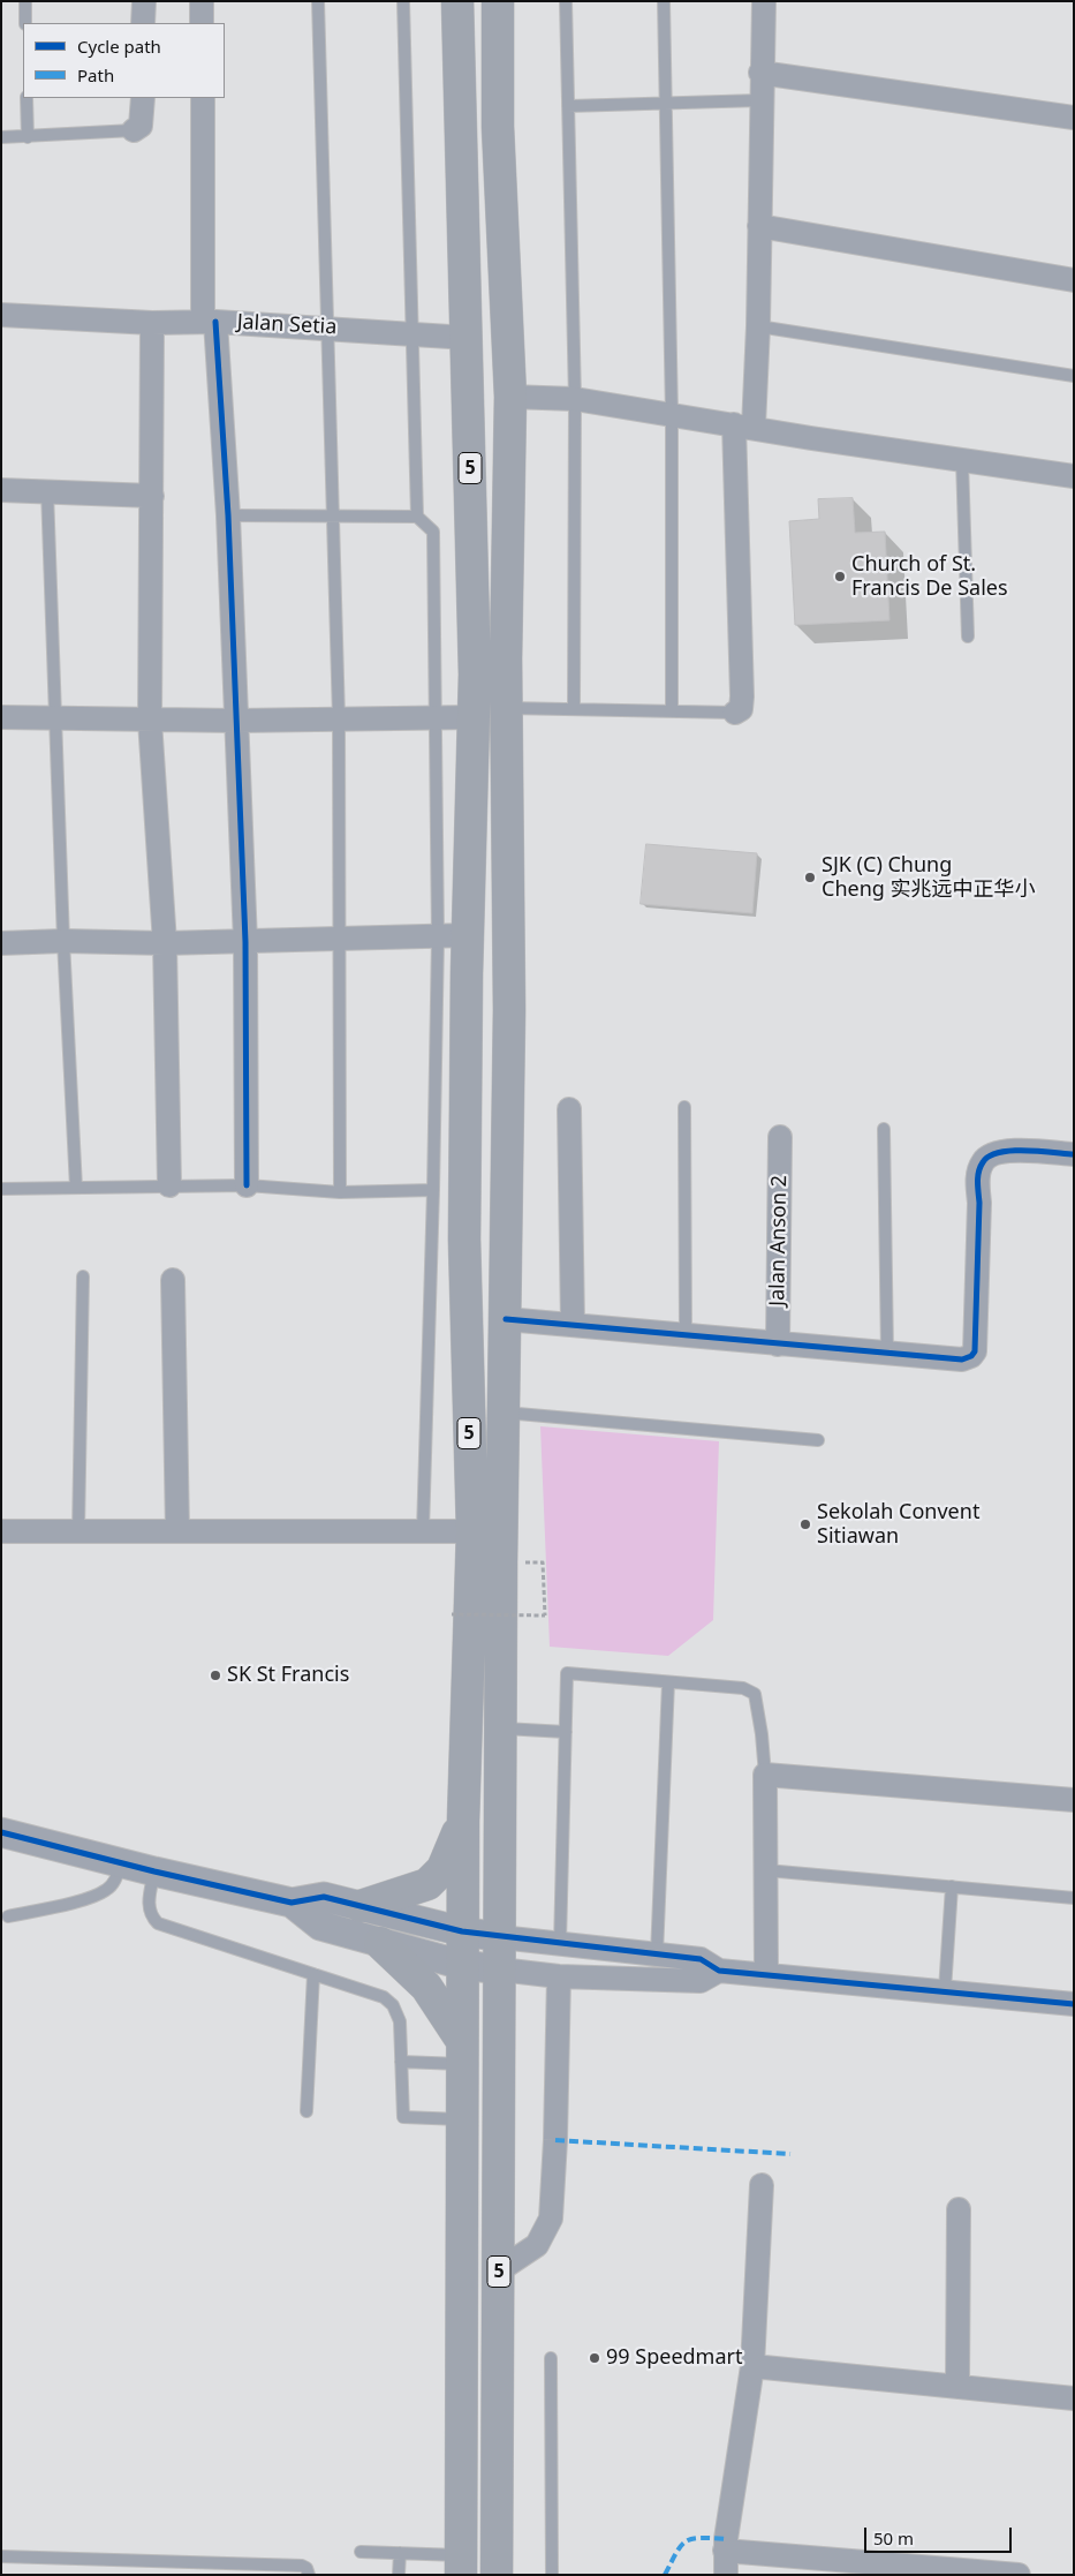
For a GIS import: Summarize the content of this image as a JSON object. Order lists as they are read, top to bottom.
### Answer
{
  "streets": {
    "highway": ["5"],
    "street": ["Jalan Setia", "Jalan Anson 2"]
  },
  "crossings": [
    ["Jalan Setia", "5"]
  ],
  "places": [
    "Church of St. Francis De Sales",
    "SJK (C) Chung Cheng 实兆远中正华小",
    "Sekolah Convent Sitiawan",
    "SK St Francis",
    "99 Speedmart"
  ],
  "legend": ["Cycle path", "Path"],
  "scale_bar": "50 m"
}
